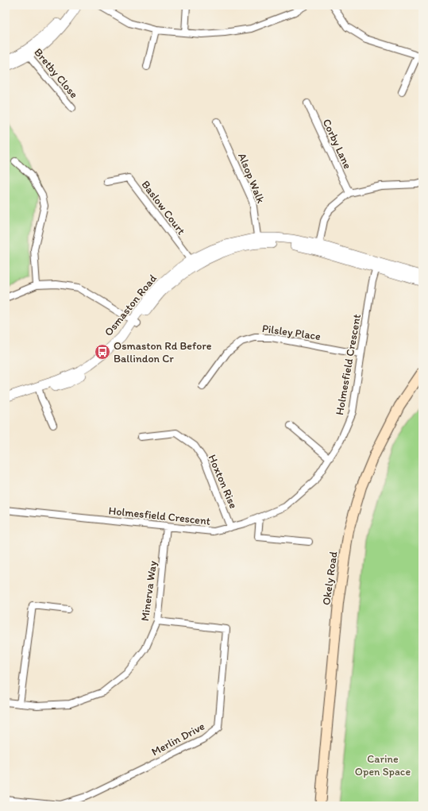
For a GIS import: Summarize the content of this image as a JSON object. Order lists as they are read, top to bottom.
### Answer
{
  "streets": {
    "main road": ["Okely Road"],
    "street": [
      "Bretby Close",
      "Corby Lane",
      "Alsop Walk",
      "Baslow Court",
      "Osmaston Road",
      "Pilsley Place",
      "Holmesfield Crescent",
      "Hoxton Rise",
      "Minerva Way",
      "Merlin Drive"
    ]
  },
  "crossings": [
    ["Alsop Walk", "Osmaston Road"],
    ["Baslow Court", "Osmaston Road"],
    ["Osmaston Road", "Holmesfield Crescent"],
    ["Pilsley Place", "Holmesfield Crescent"],
    ["Holmesfield Crescent", "Hoxton Rise"],
    ["Holmesfield Crescent", "Minerva Way"],
    ["Minerva Way", "Merlin Drive"]
  ],
  "parks": ["Carine Open Space"],
  "places": {
    "bus stop": ["Osmaston Rd Before Ballindon Cr"]
  }
}
